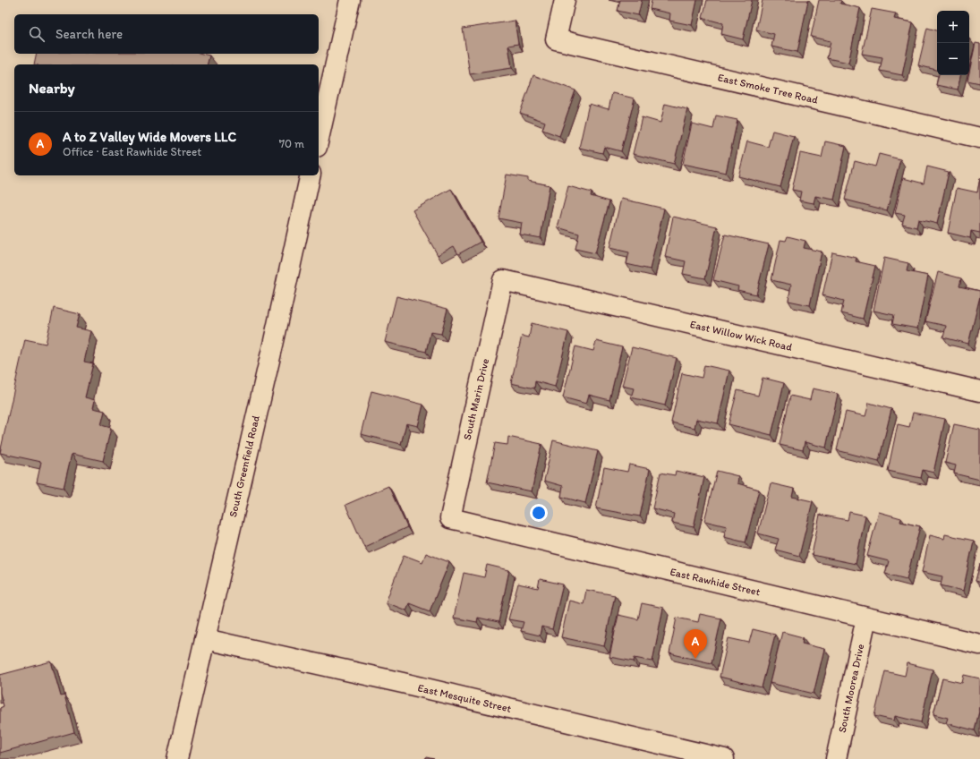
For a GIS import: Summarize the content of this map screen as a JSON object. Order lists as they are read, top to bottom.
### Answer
{
  "streets": {
    "street": [
      "East Smoke Tree Road",
      "East Willow Wick Road",
      "South Marin Drive",
      "South Greenfield Road",
      "East Rawhide Street",
      "South Moorea Drive",
      "East Mesquite Street"
    ]
  },
  "crossings": [
    ["East Willow Wick Road", "South Marin Drive"],
    ["South Marin Drive", "East Rawhide Street"],
    ["South Greenfield Road", "East Mesquite Street"],
    ["East Rawhide Street", "South Moorea Drive"]
  ],
  "page": {
    "map_buttons": ["+", "−"],
    "search": "Search here",
    "heading": "Nearby",
    "list": [
      {
        "mark": "A",
        "name": "A to Z Valley Wide Movers LLC",
        "note": "Office · East Rawhide Street",
        "value": "70 m"
      }
    ],
    "pins": "A"
  }
}
